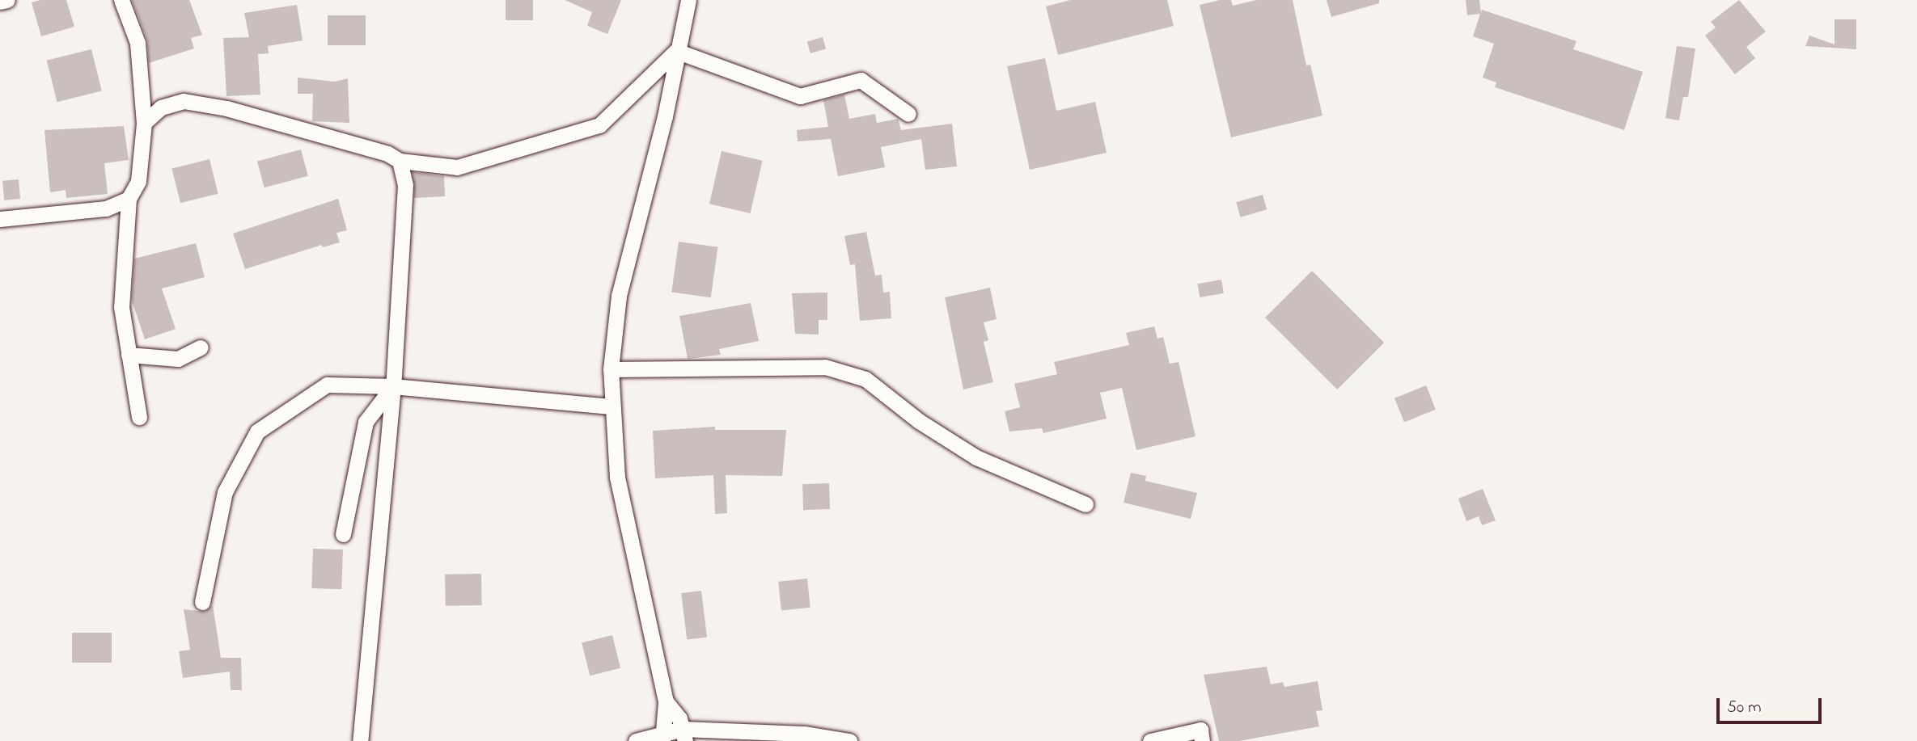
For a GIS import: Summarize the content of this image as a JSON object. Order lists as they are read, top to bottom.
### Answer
{
  "scale_bar": "50 m"
}
